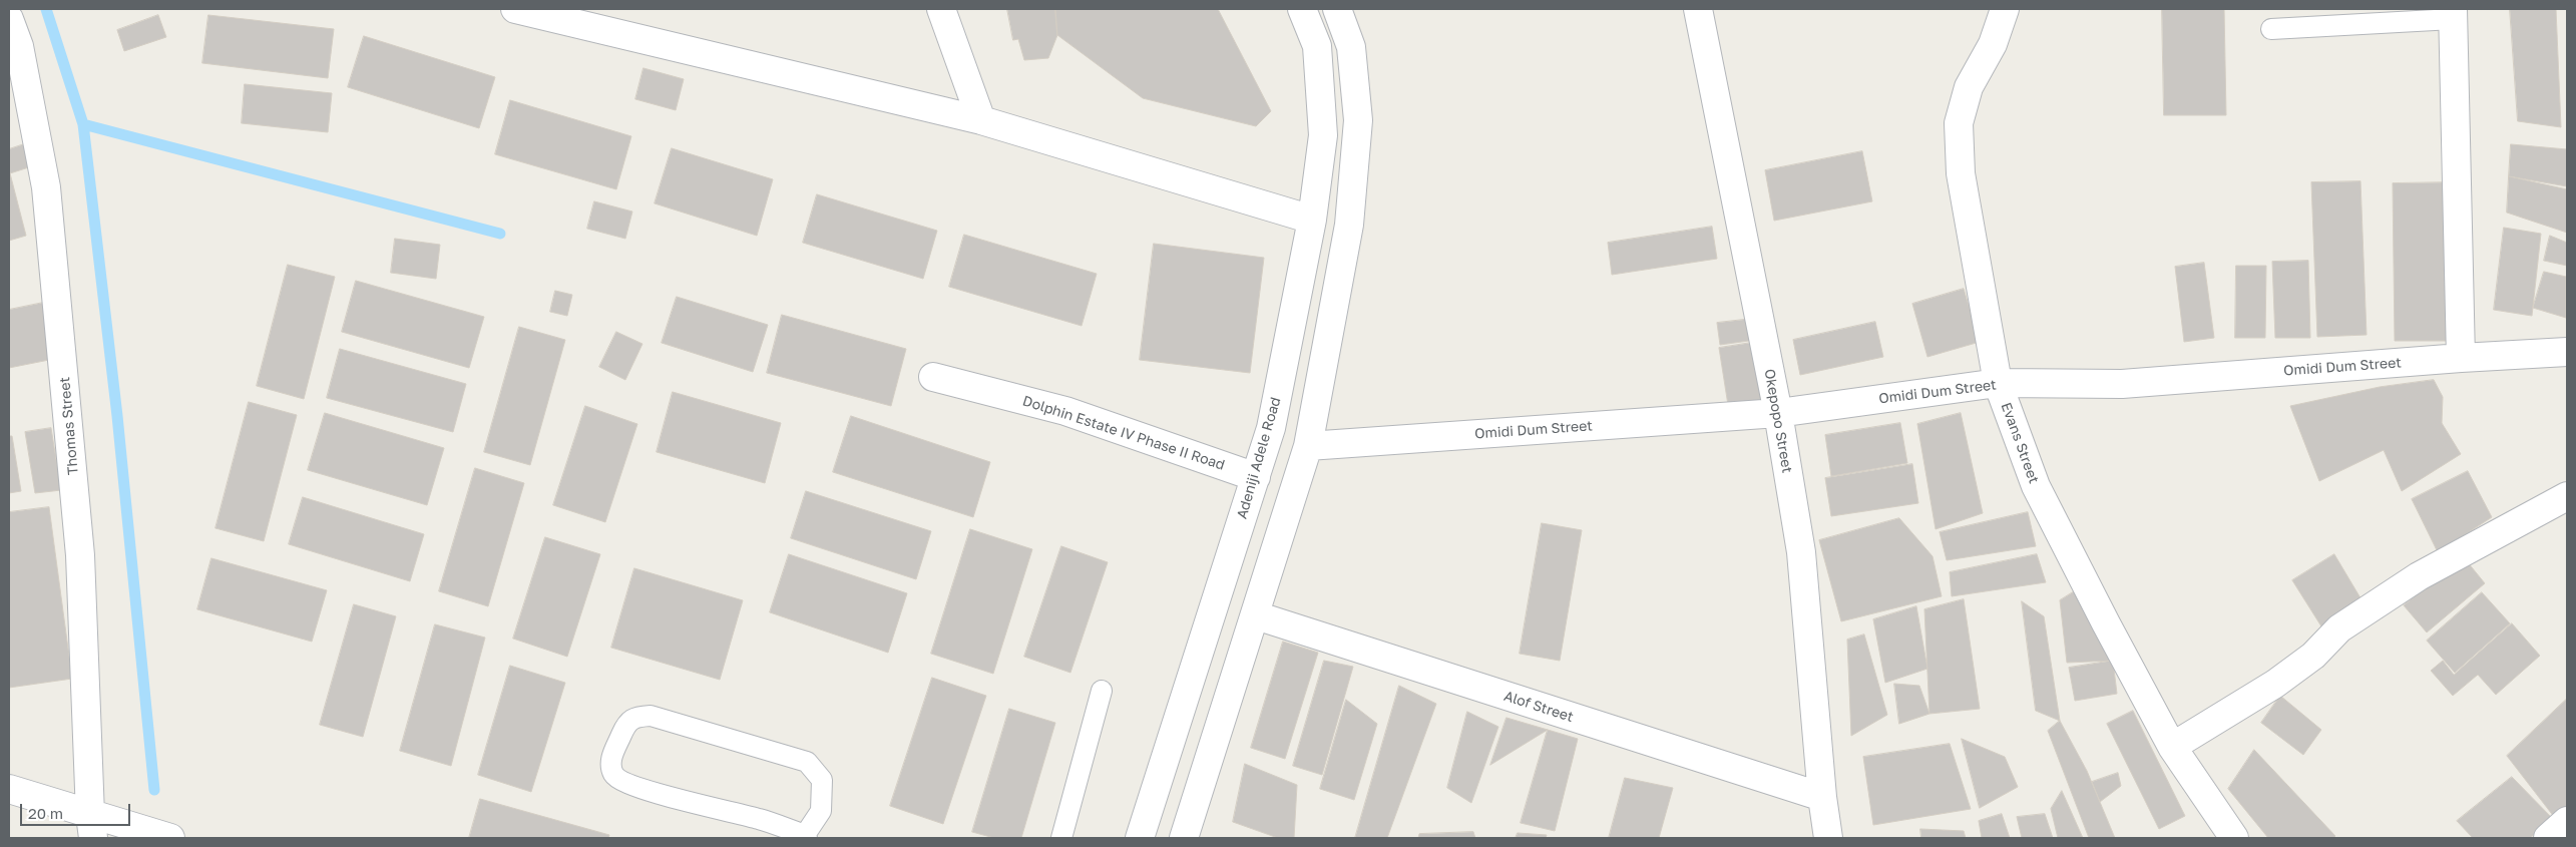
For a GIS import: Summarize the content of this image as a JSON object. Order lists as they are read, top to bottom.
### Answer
{
  "streets": {
    "street": [
      "Omidi Dum Street",
      "Okepopo Street",
      "Thomas Street",
      "Dolphin Estate IV Phase II Road",
      "Evans Street",
      "Adeniji Adele Road",
      "Alof Street"
    ]
  },
  "crossings": [
    ["Omidi Dum Street", "Okepopo Street"],
    ["Omidi Dum Street", "Evans Street"],
    ["Okepopo Street", "Alof Street"],
    ["Dolphin Estate IV Phase II Road", "Adeniji Adele Road"]
  ],
  "scale_bar": "20 m"
}
